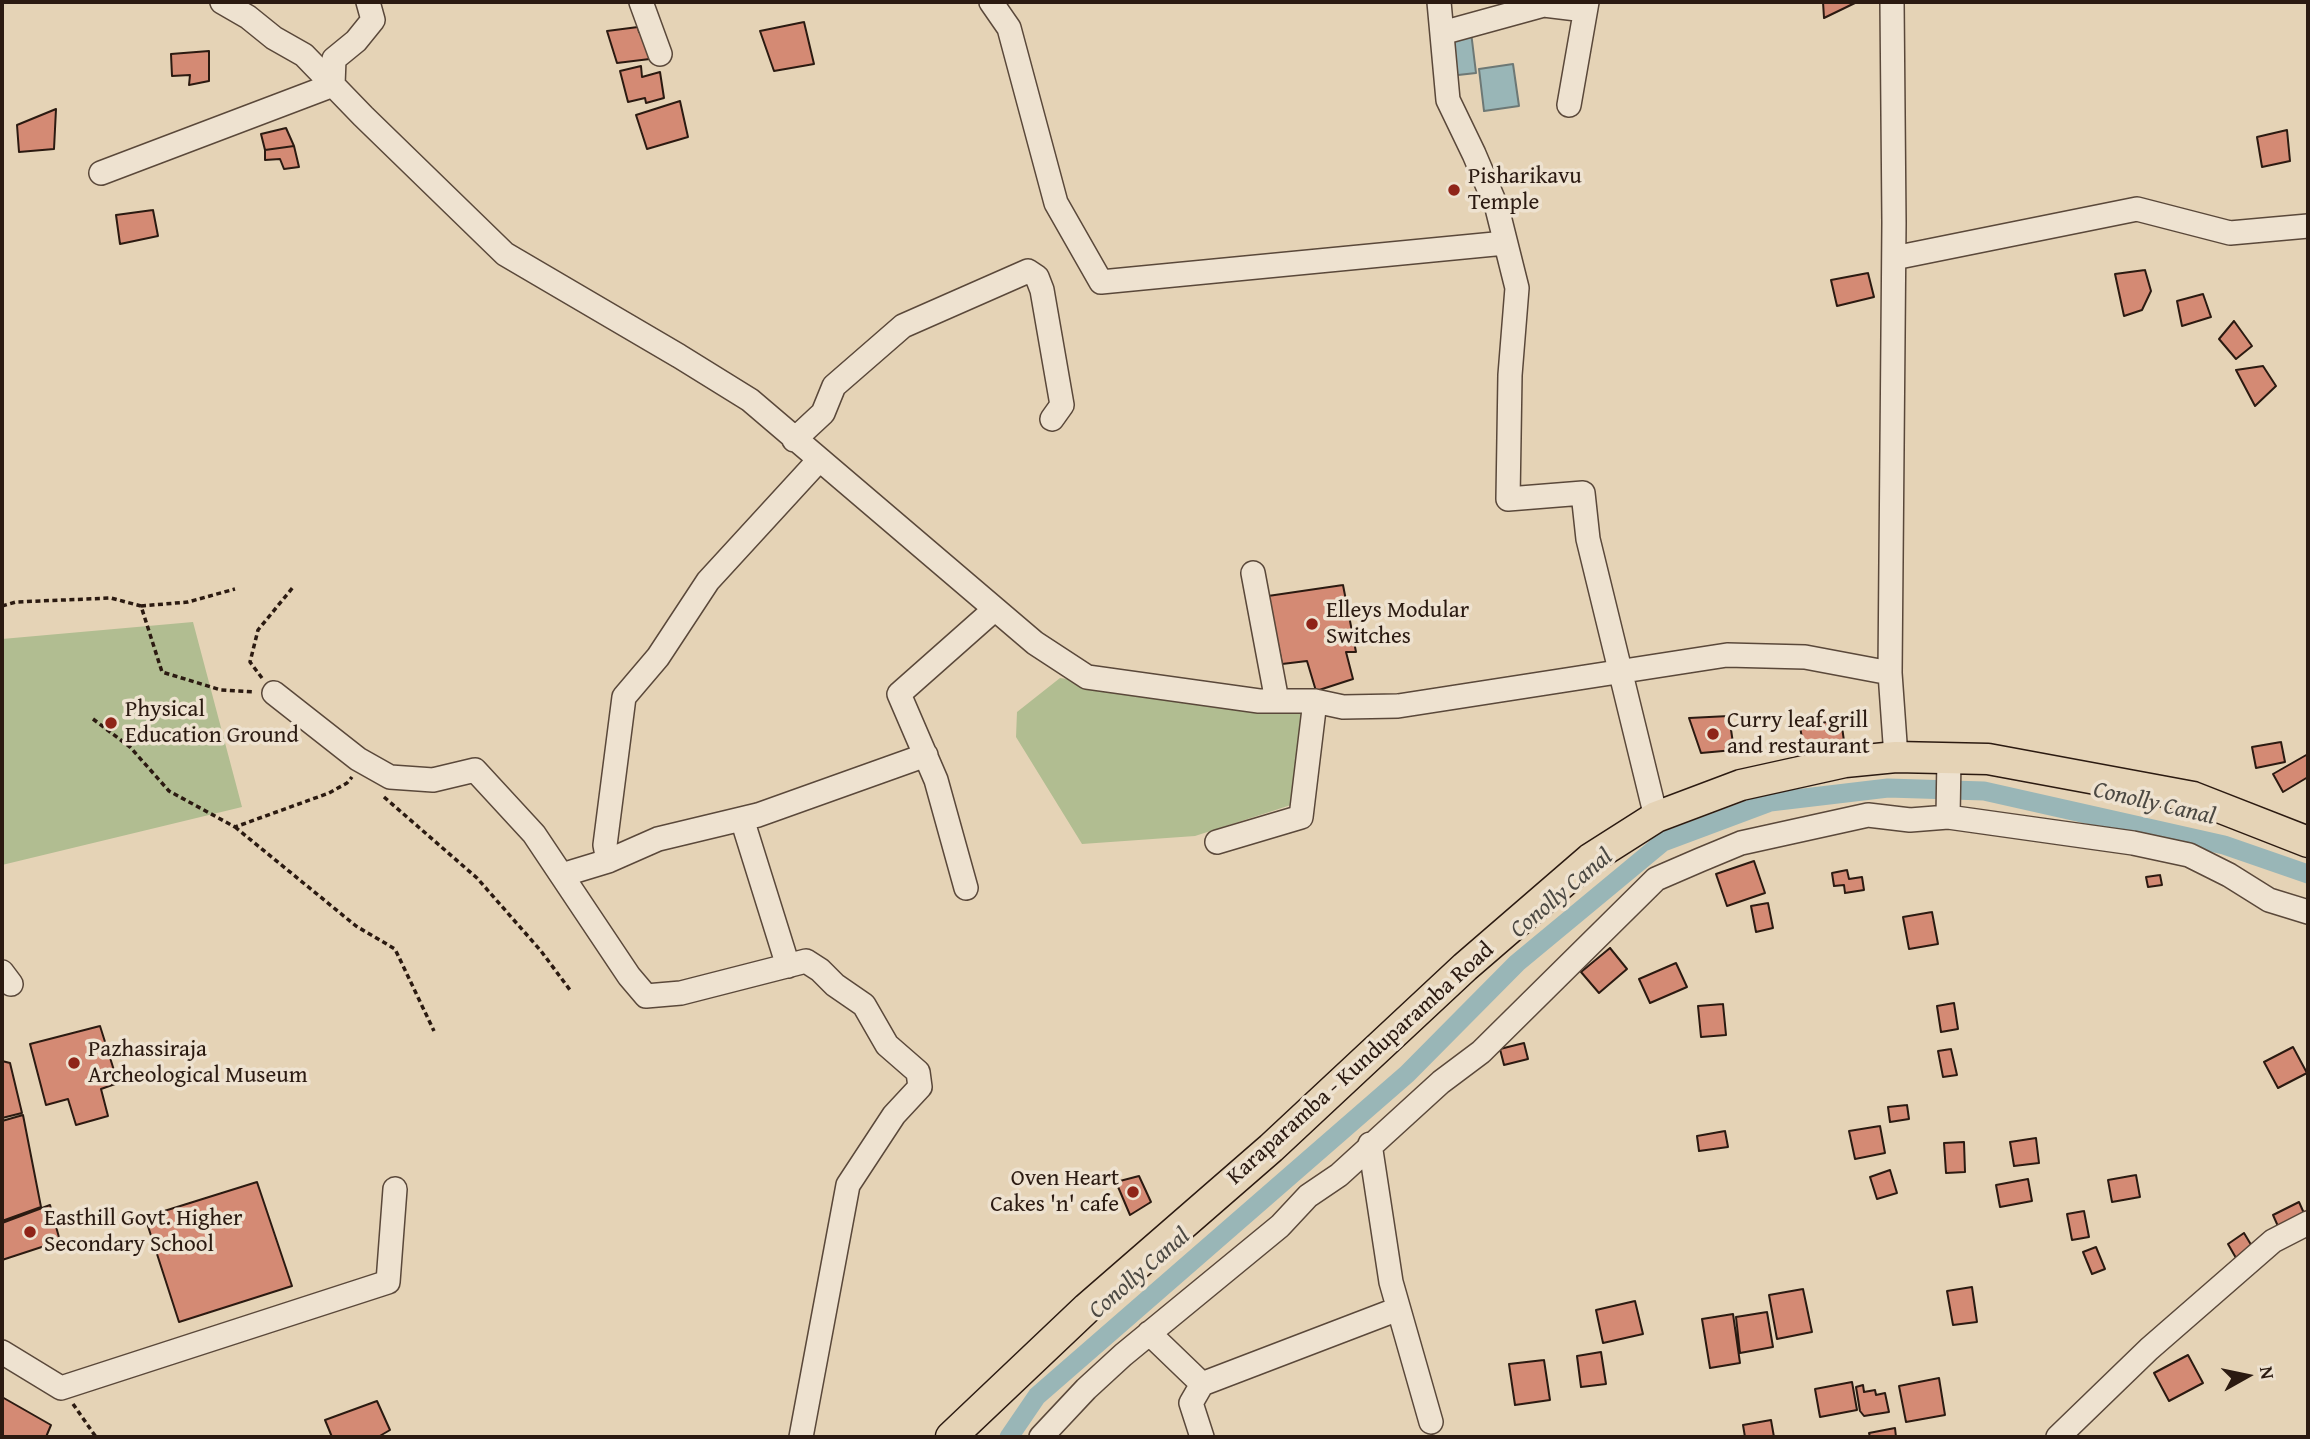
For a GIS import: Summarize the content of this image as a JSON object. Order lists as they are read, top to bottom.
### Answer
{
  "streets": {
    "main road": ["Karaparamba - Kunduparamba Road"]
  },
  "water": ["Conolly Canal"],
  "places": [
    "Pisharikavu Temple",
    "Elleys Modular Switches",
    "Physical Education Ground",
    "Curry leaf grill and restaurant",
    "Pazhassiraja Archeological Museum",
    "Oven Heart Cakes 'n' cafe",
    "Easthill Govt. Higher Secondary School"
  ],
  "north": "right"
}
